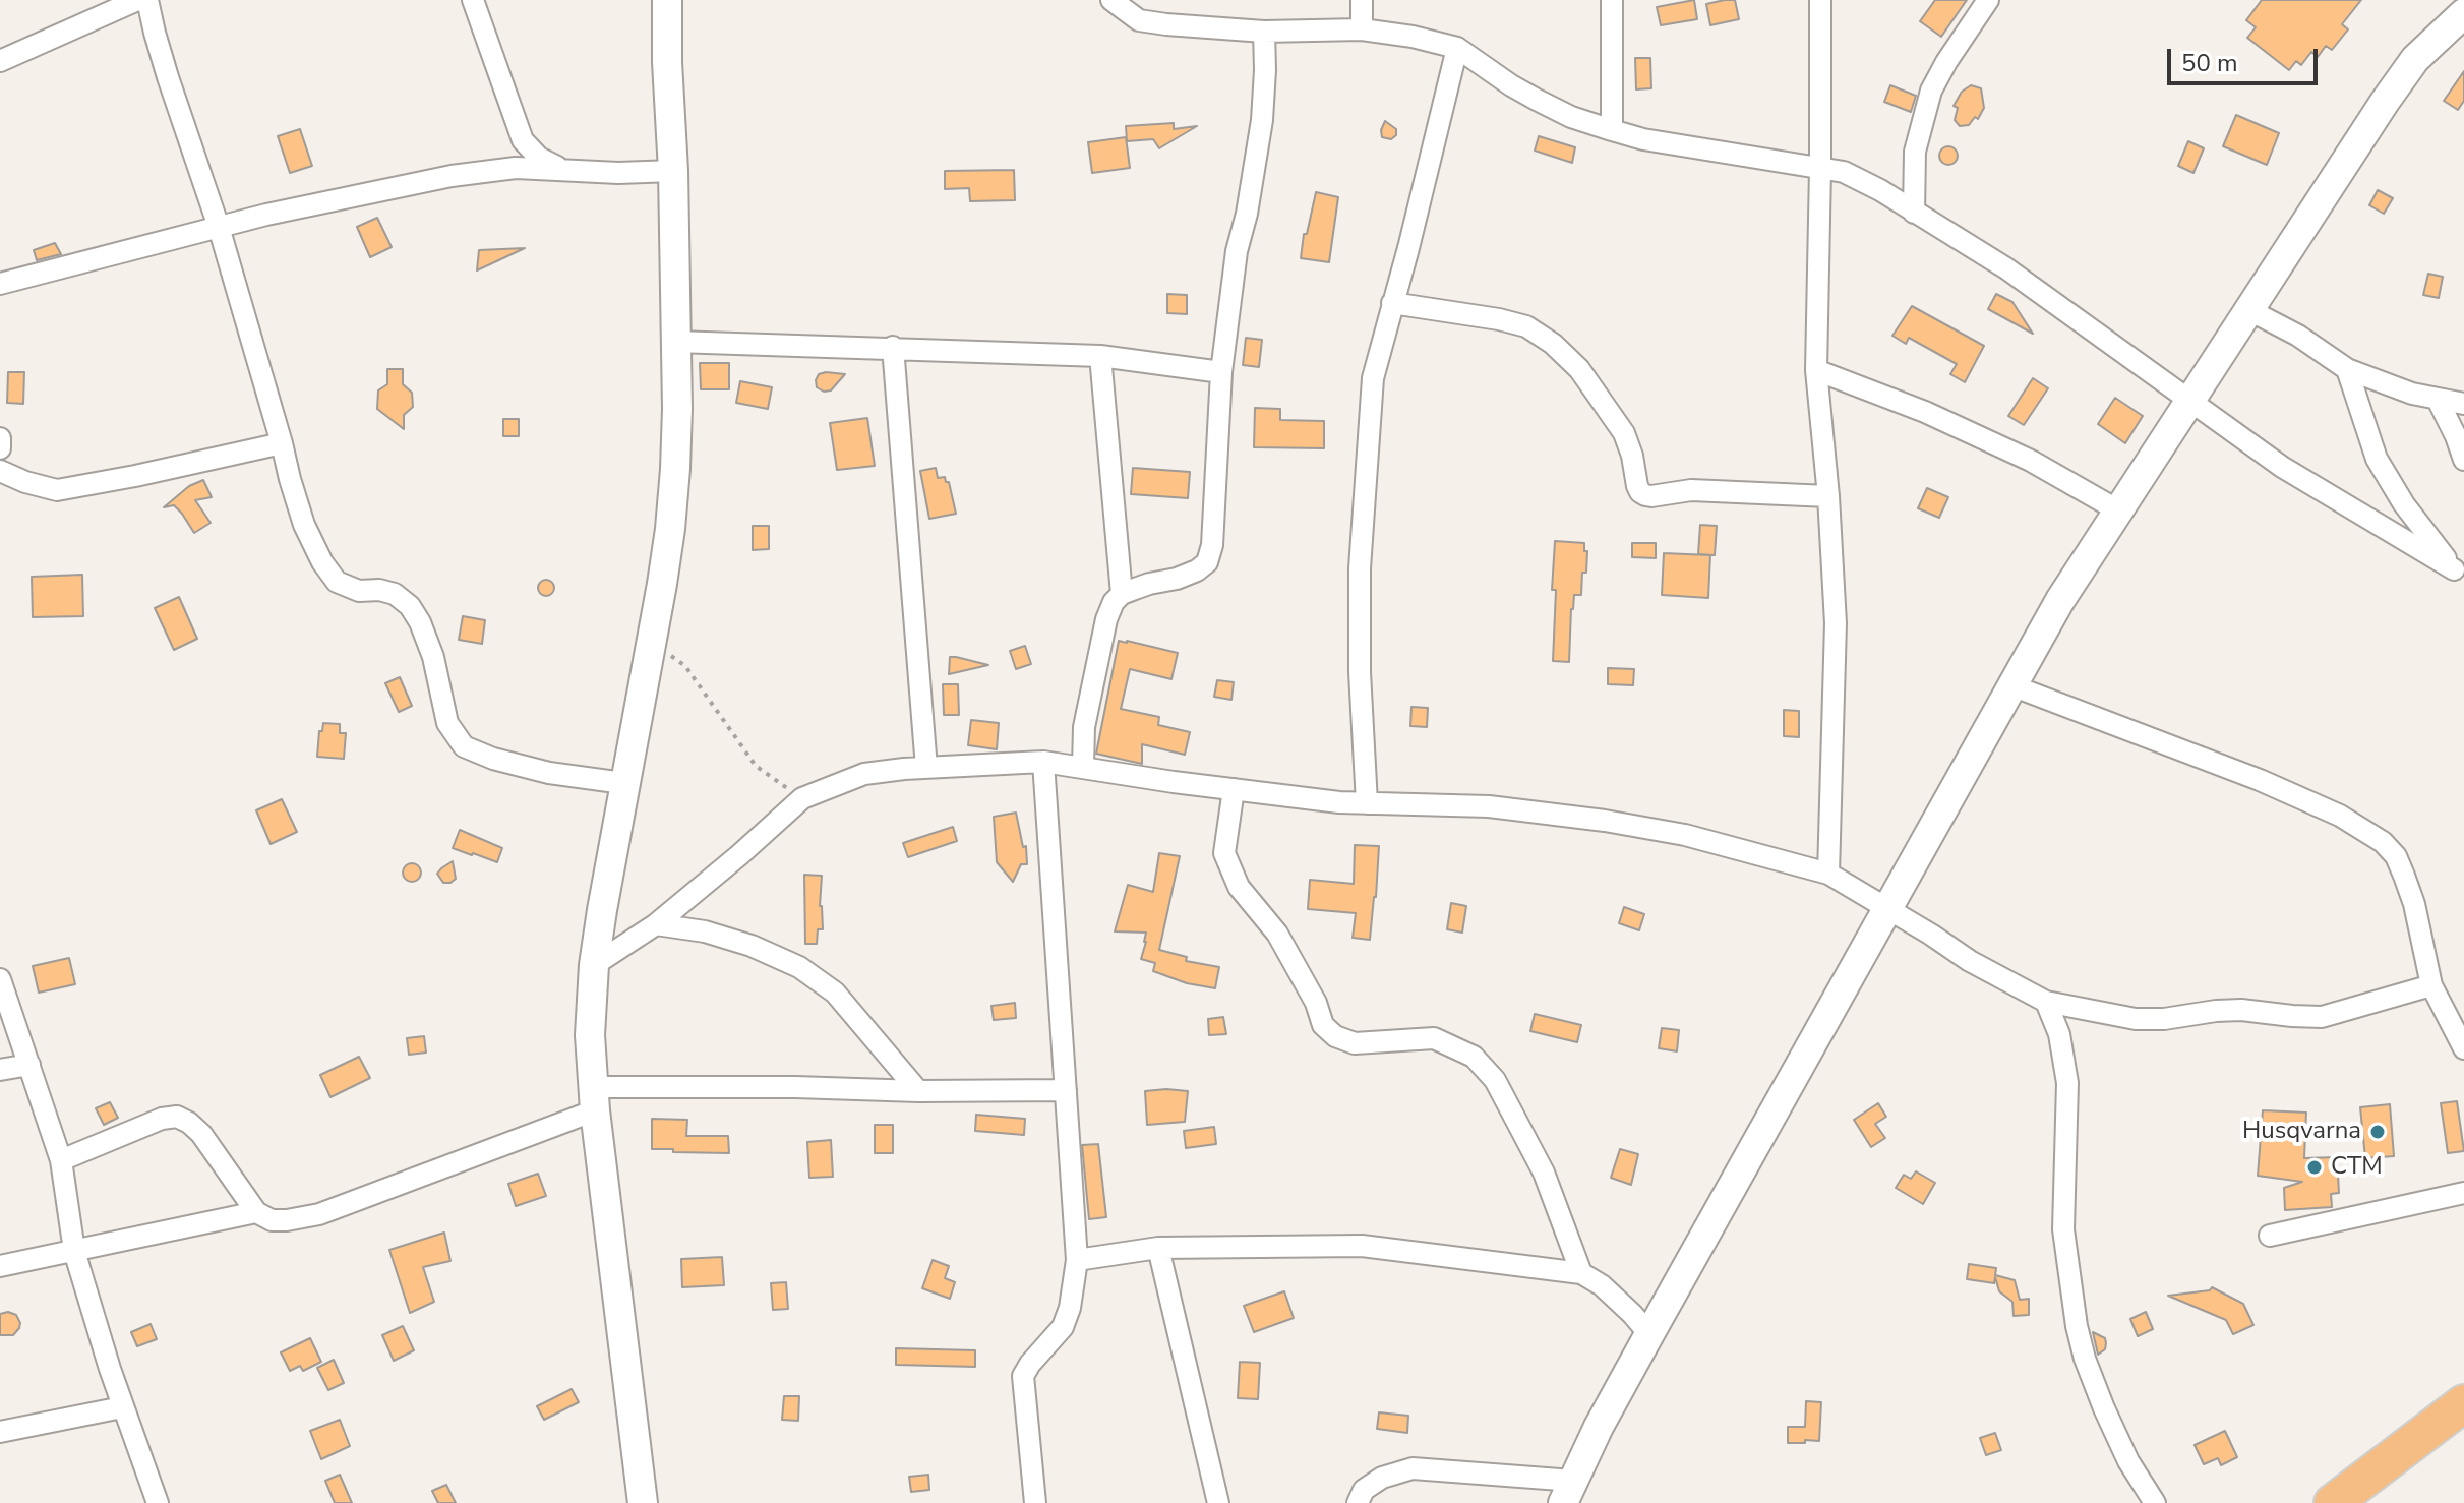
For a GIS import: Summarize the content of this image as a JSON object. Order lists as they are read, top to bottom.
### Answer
{
  "places": ["Husqvarna", "CTM"],
  "scale_bar": "50 m"
}
